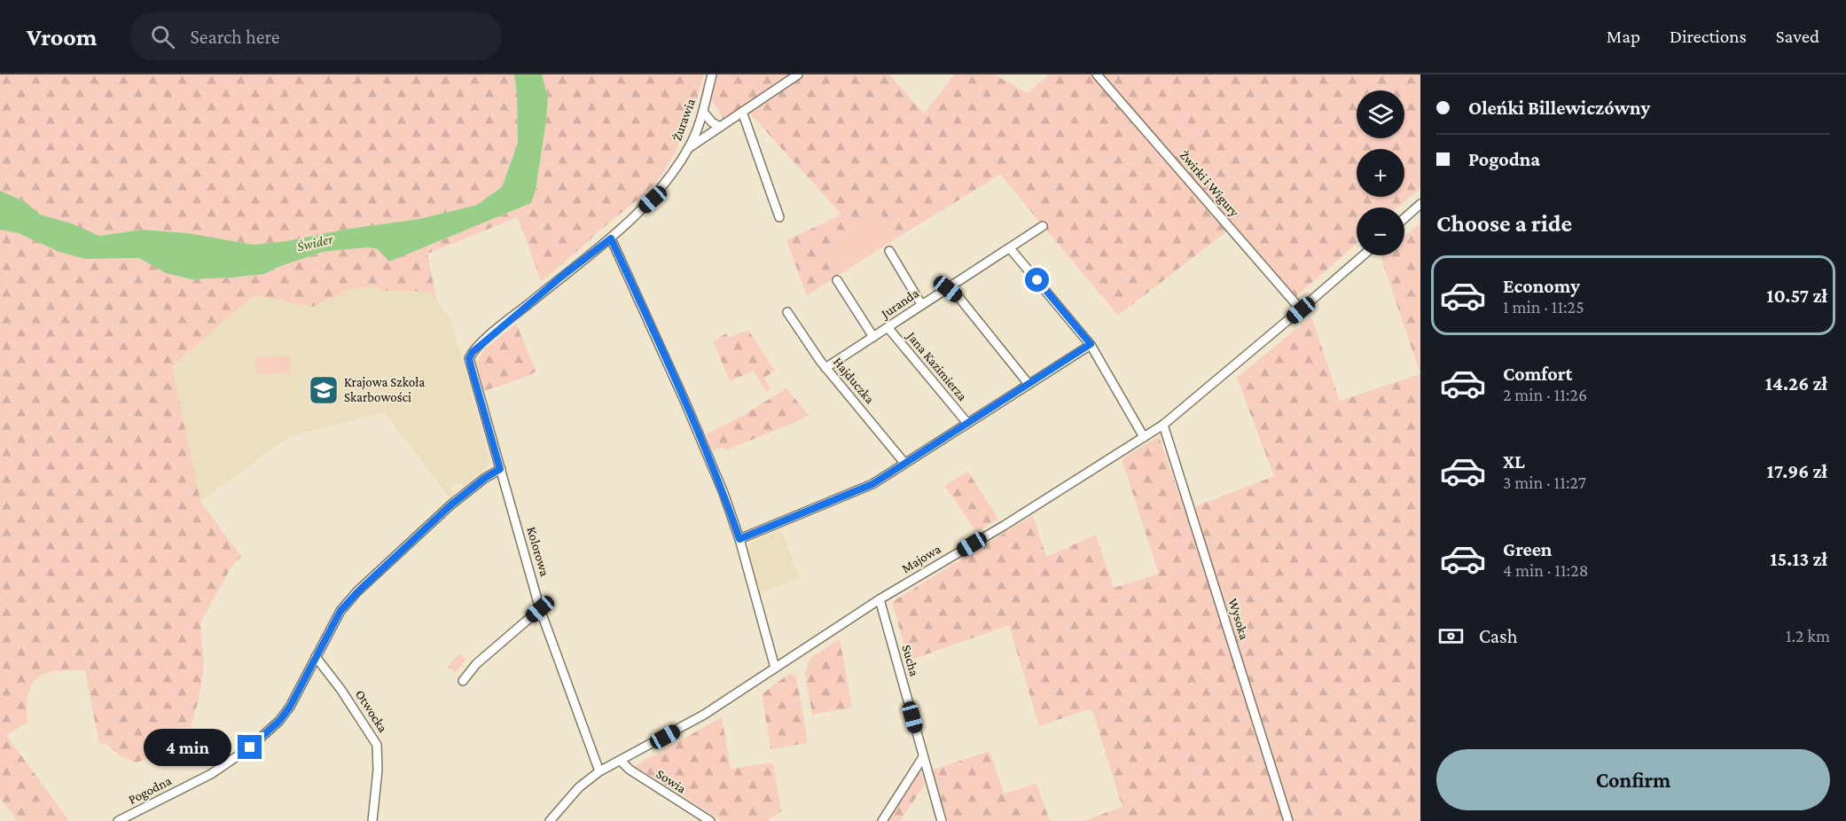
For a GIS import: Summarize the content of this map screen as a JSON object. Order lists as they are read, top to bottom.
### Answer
{
  "streets": {
    "street": [
      "Żurawia",
      "Żwirki i Wigury",
      "Juranda",
      "Jana Kazimierza",
      "Hajduczka",
      "Kolorowa",
      "Majowa",
      "Wysoka",
      "Sucha",
      "Otwocka",
      "Sowia",
      "Pogodna"
    ]
  },
  "crossings": [
    ["Żurawia", "Kolorowa"],
    ["Żwirki i Wigury", "Majowa"],
    ["Juranda", "Jana Kazimierza"],
    ["Juranda", "Hajduczka"],
    ["Kolorowa", "Majowa"],
    ["Kolorowa", "Pogodna"],
    ["Majowa", "Wysoka"],
    ["Majowa", "Sucha"],
    ["Majowa", "Sowia"],
    ["Otwocka", "Pogodna"]
  ],
  "water": ["Świder"],
  "places": {
    "school or university": ["Krajowa Szkoła Skarbowości"]
  },
  "page": {
    "header": "Vroom",
    "search": "Search here",
    "nav": ["Map", "Directions", "Saved"],
    "banner": ["Oleńki Billewiczówny", "Pogodna"],
    "map_buttons": ["+", "−"],
    "heading": "Choose a ride",
    "list": [
      {
        "name": "Economy",
        "note": "1 min · 11:25",
        "value": "10.57 zł"
      },
      {
        "name": "Comfort",
        "note": "2 min · 11:26",
        "value": "14.26 zł"
      },
      {
        "name": "XL",
        "note": "3 min · 11:27",
        "value": "17.96 zł"
      },
      {
        "name": "Green",
        "note": "4 min · 11:28",
        "value": "15.13 zł"
      }
    ],
    "pay": ["Cash", "1.2 km"],
    "bubble": "4 min",
    "buttons": "Confirm"
  }
}
